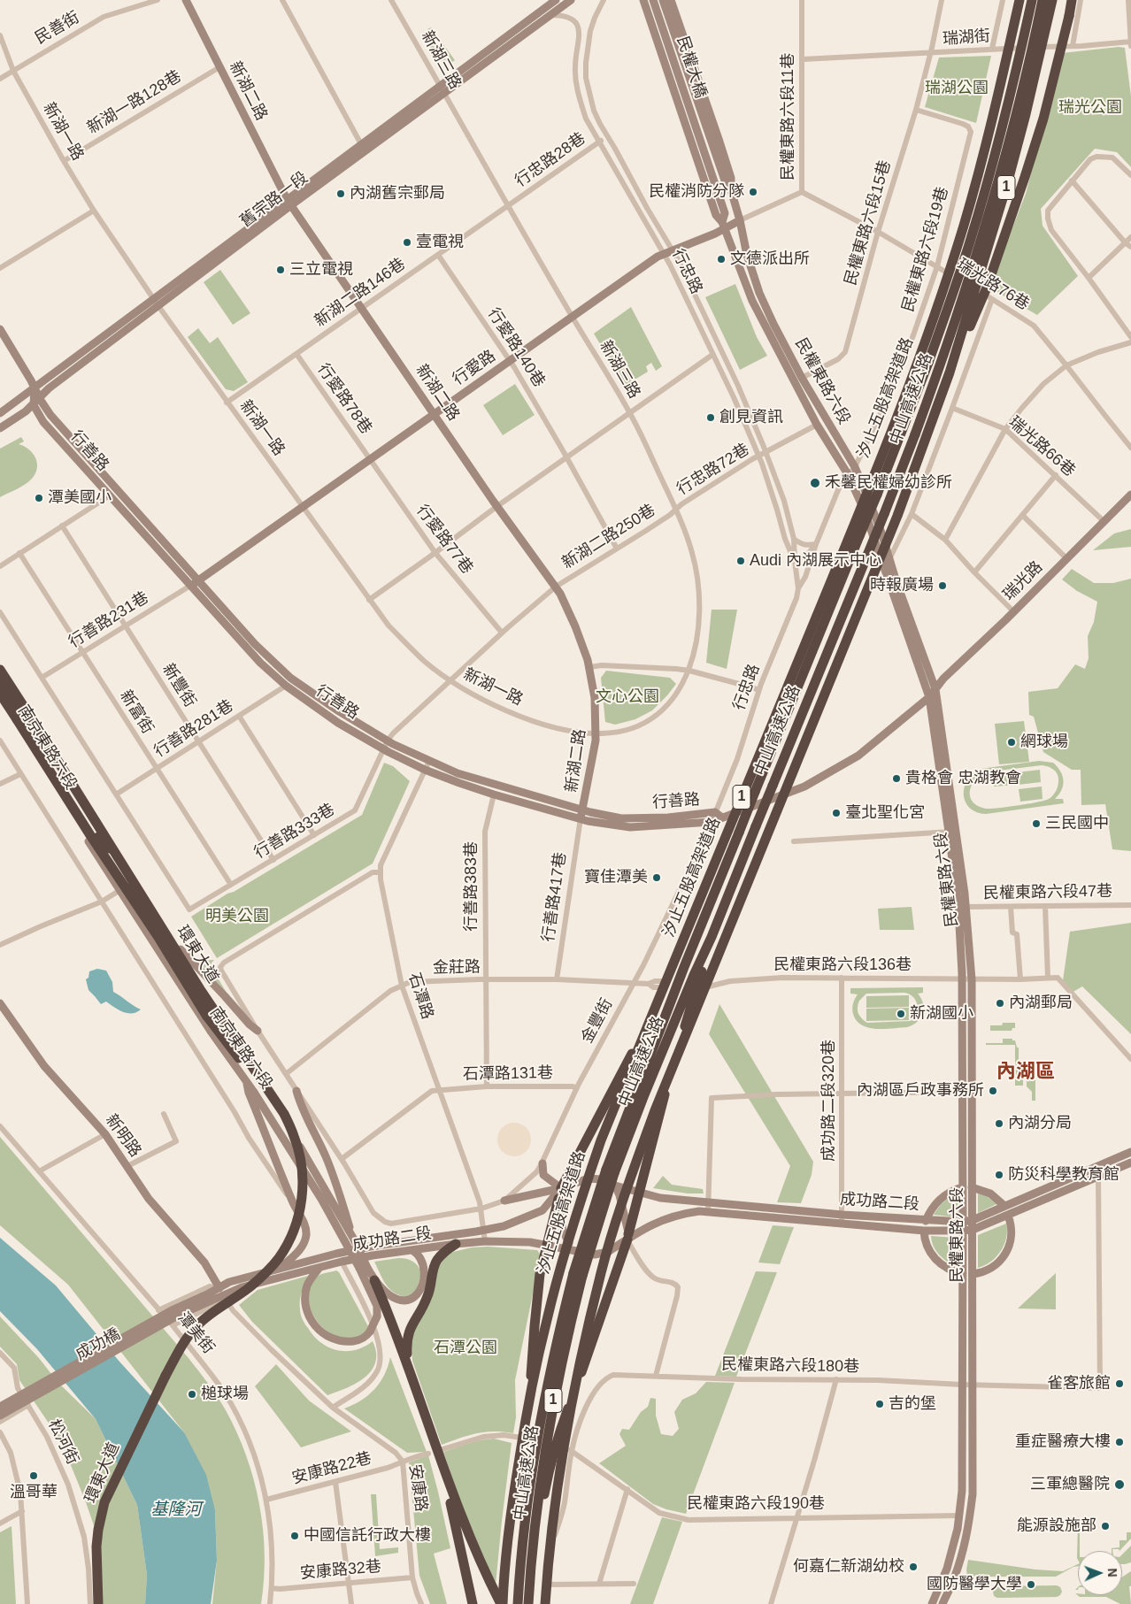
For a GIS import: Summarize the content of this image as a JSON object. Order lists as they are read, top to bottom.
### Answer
{
  "streets": {
    "highway": [
      "1",
      "汐止五股高架道路",
      "中山高速公路",
      "環東大道"
    ],
    "main road": [
      "民權大橋",
      "新湖二路",
      "舊宗路一段",
      "行愛路",
      "民權東路六段",
      "行善路",
      "瑞光路",
      "南京東路六段",
      "新明路",
      "成功路二段",
      "成功橋"
    ],
    "street": [
      "民善街",
      "瑞湖街",
      "新湖三路",
      "新湖一路128巷",
      "民權東路六段11巷",
      "新湖一路",
      "行忠路28巷",
      "民權東路六段15巷",
      "民權東路六段19巷",
      "行忠路",
      "瑞光路76巷",
      "新湖二路146巷",
      "行愛路140巷",
      "行愛路78巷",
      "瑞光路66巷",
      "行忠路72巷",
      "新湖二路250巷",
      "行愛路77巷",
      "行善路231巷",
      "新豐街",
      "新富街",
      "行善路281巷",
      "行善路333巷",
      "行善路383巷",
      "民權東路六段47巷",
      "行善路417巷",
      "民權東路六段136巷",
      "金莊路",
      "石潭路",
      "金豐街",
      "石潭路131巷",
      "成功路二段320巷",
      "潭美街",
      "民權東路六段180巷",
      "松河街",
      "安康路22巷",
      "安康路",
      "民權東路六段190巷",
      "安康路32巷"
    ]
  },
  "crossings": [
    ["民善街", "新湖一路"],
    ["瑞湖街", "民權東路六段11巷"],
    ["瑞湖街", "民權東路六段15巷"],
    ["新湖三路", "新湖二路"],
    ["新湖三路", "新湖一路"],
    ["新湖三路", "行忠路28巷"],
    ["新湖三路", "舊宗路一段"],
    ["新湖三路", "新湖二路146巷"],
    ["新湖三路", "行愛路"],
    ["新湖三路", "行忠路72巷"],
    ["新湖三路", "新湖二路250巷"],
    ["民權大橋", "民權東路六段"],
    ["新湖二路", "新湖一路128巷"],
    ["新湖二路", "新湖一路"],
    ["新湖二路", "舊宗路一段"],
    ["新湖二路", "新湖二路146巷"],
    ["新湖二路", "行愛路"],
    ["新湖二路", "行善路"],
    ["新湖二路", "新湖二路250巷"],
    ["新湖二路", "行善路417巷"],
    ["新湖一路128巷", "新湖一路"],
    ["民權東路六段11巷", "瑞光路76巷"],
    ["民權東路六段11巷", "行愛路"],
    ["民權東路六段11巷", "民權東路六段"],
    ["新湖一路", "舊宗路一段"],
    ["新湖一路", "新湖二路146巷"],
    ["新湖一路", "行愛路"],
    ["新湖一路", "新湖二路250巷"],
    ["新湖一路", "行善路333巷"],
    ["行忠路28巷", "行忠路"],
    ["行忠路28巷", "新湖二路146巷"],
    ["舊宗路一段", "行忠路"],
    ["舊宗路一段", "行善路"],
    ["民權東路六段15巷", "民權東路六段19巷"],
    ["民權東路六段15巷", "瑞光路76巷"],
    ["民權東路六段15巷", "民權東路六段"],
    ["民權東路六段19巷", "行忠路"],
    ["民權東路六段19巷", "瑞光路76巷"],
    ["民權東路六段19巷", "民權東路六段"],
    ["行忠路", "行愛路"],
    ["行忠路", "行善路"],
    ["行忠路", "行忠路72巷"],
    ["行忠路", "金豐街"],
    ["新湖二路146巷", "行愛路140巷"],
    ["新湖二路146巷", "行愛路78巷"],
    ["行愛路140巷", "行愛路"],
    ["行愛路140巷", "新湖二路250巷"],
    ["行愛路", "民權東路六段"],
    ["行愛路", "行愛路78巷"],
    ["行愛路", "行善路"],
    ["行愛路", "行愛路77巷"],
    ["行愛路", "行善路231巷"],
    ["民權東路六段", "行忠路72巷"],
    ["民權東路六段", "瑞光路"],
    ["民權東路六段", "民權東路六段47巷"],
    ["民權東路六段", "民權東路六段136巷"],
    ["民權東路六段", "成功路二段"],
    ["民權東路六段", "民權東路六段180巷"],
    ["民權東路六段", "民權東路六段190巷"],
    ["行愛路78巷", "行愛路77巷"],
    ["瑞光路66巷", "瑞光路"],
    ["行善路", "瑞光路"],
    ["行善路", "行善路231巷"],
    ["行善路", "行善路281巷"],
    ["行善路", "行善路333巷"],
    ["行善路", "行善路383巷"],
    ["行善路", "行善路417巷"],
    ["行善路", "金豐街"],
    ["行忠路72巷", "新湖二路250巷"],
    ["新湖二路250巷", "行愛路77巷"],
    ["新湖二路250巷", "行善路333巷"],
    ["行善路231巷", "新豐街"],
    ["行善路231巷", "新富街"],
    ["新豐街", "行善路281巷"],
    ["新豐街", "行善路333巷"],
    ["新富街", "行善路281巷"],
    ["新富街", "行善路333巷"],
    ["行善路281巷", "行善路333巷"],
    ["行善路383巷", "金莊路"],
    ["行善路383巷", "石潭路131巷"],
    ["行善路417巷", "金莊路"],
    ["民權東路六段136巷", "成功路二段320巷"],
    ["金莊路", "石潭路"],
    ["金莊路", "金豐街"],
    ["石潭路", "金豐街"],
    ["石潭路", "石潭路131巷"],
    ["石潭路", "成功路二段"],
    ["金豐街", "石潭路131巷"],
    ["成功路二段320巷", "成功路二段"],
    ["新明路", "成功路二段"],
    ["新明路", "安康路"],
    ["成功路二段", "成功橋"],
    ["成功路二段", "民權東路六段180巷"],
    ["成功路二段", "安康路"],
    ["潭美街", "安康路22巷"],
    ["潭美街", "安康路32巷"],
    ["民權東路六段180巷", "民權東路六段190巷"],
    ["安康路22巷", "安康路"],
    ["安康路", "安康路32巷"]
  ],
  "districts": ["內湖區"],
  "water": ["基隆河"],
  "parks": [
    "瑞湖公園",
    "瑞光公園",
    "文心公園",
    "明美公園",
    "石潭公園"
  ],
  "places": [
    "民權消防分隊",
    "內湖舊宗郵局",
    "壹電視",
    "文德派出所",
    "三立電視",
    "創見資訊",
    "禾馨民權婦幼診所",
    "潭美國小",
    "Audi 內湖展示中心",
    "時報廣場",
    "網球場",
    "貴格會 忠湖教會",
    "臺北聖化宮",
    "三民國中",
    "寶佳潭美",
    "內湖郵局",
    "新湖國小",
    "內湖區戶政事務所",
    "內湖分局",
    "防災科學教育館",
    "雀客旅館",
    "槌球場",
    "吉的堡",
    "重症醫療大樓",
    "溫哥華",
    "三軍總醫院",
    "能源設施部",
    "中國信託行政大樓",
    "何嘉仁新湖幼校",
    "國防醫學大學"
  ],
  "north": "right"
}
